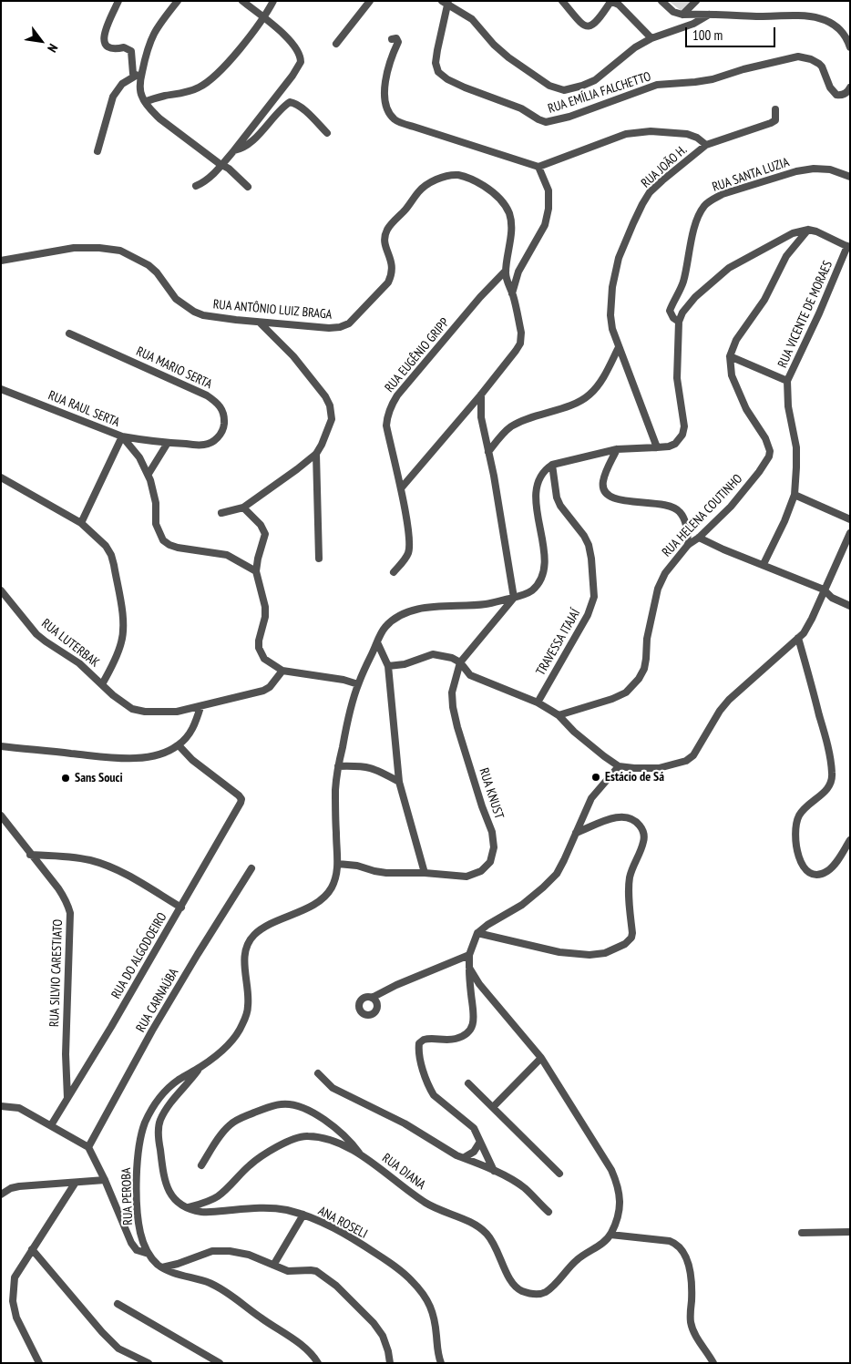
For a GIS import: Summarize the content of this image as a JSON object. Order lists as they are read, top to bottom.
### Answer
{
  "streets": {
    "street": [
      "RUA EMÍLIA FALCHETTO",
      "RUA JOÃO H.",
      "RUA SANTA LUZIA",
      "RUA ANTÔNIO LUIZ BRAGA",
      "RUA VICENTE DE MORAES",
      "RUA EUGÊNIO GRIPP",
      "RUA MARIO SERTA",
      "RUA RAUL SERTA",
      "RUA HELENA COUTINHO",
      "TRAVESSA ITAJAÍ",
      "RUA LUTERBAK",
      "RUA KNUST",
      "RUA DO ALGODOEIRO",
      "RUA SILVIO CARESTIATO",
      "RUA CARNAÚBA",
      "RUA DIANA",
      "RUA PEROBA",
      "ANA ROSELI"
    ]
  },
  "crossings": [
    ["RUA ANTÔNIO LUIZ BRAGA", "RUA EUGÊNIO GRIPP"],
    ["RUA MARIO SERTA", "RUA RAUL SERTA"],
    ["RUA DO ALGODOEIRO", "RUA SILVIO CARESTIATO"],
    ["RUA DIANA", "ANA ROSELI"]
  ],
  "places": ["Estácio de Sá", "Sans Souci"],
  "scale_bar": "100 m",
  "north": "bottom right"
}
